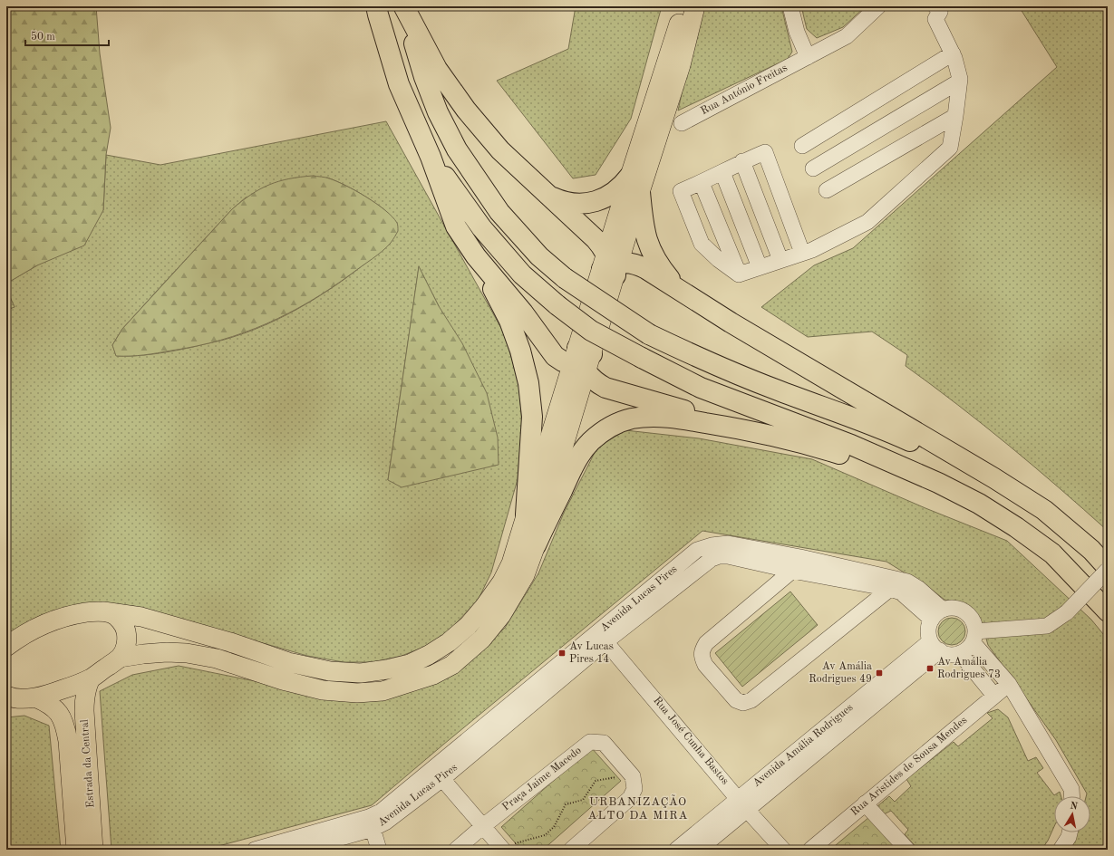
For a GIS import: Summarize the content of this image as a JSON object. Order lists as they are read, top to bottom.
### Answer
{
  "streets": {
    "main road": ["Estrada da Central"],
    "street": [
      "Rua António Freitas",
      "Avenida Lucas Pires",
      "Rua José Cunha Bastos",
      "Avenida Amália Rodrigues",
      "Rua Aristides de Sousa Mendes",
      "Praça Jaime Macedo"
    ]
  },
  "crossings": [
    ["Avenida Lucas Pires", "Rua José Cunha Bastos"],
    ["Avenida Lucas Pires", "Avenida Amália Rodrigues"],
    ["Rua José Cunha Bastos", "Avenida Amália Rodrigues"]
  ],
  "districts": ["URBANIZAÇÃO ALTO DA MIRA"],
  "places": {
    "transit": ["Av Lucas Pires 14", "Av Amália Rodrigues 73", "Av Amália Rodrigues 49"]
  },
  "scale_bar": "50 m",
  "north": "top"
}
